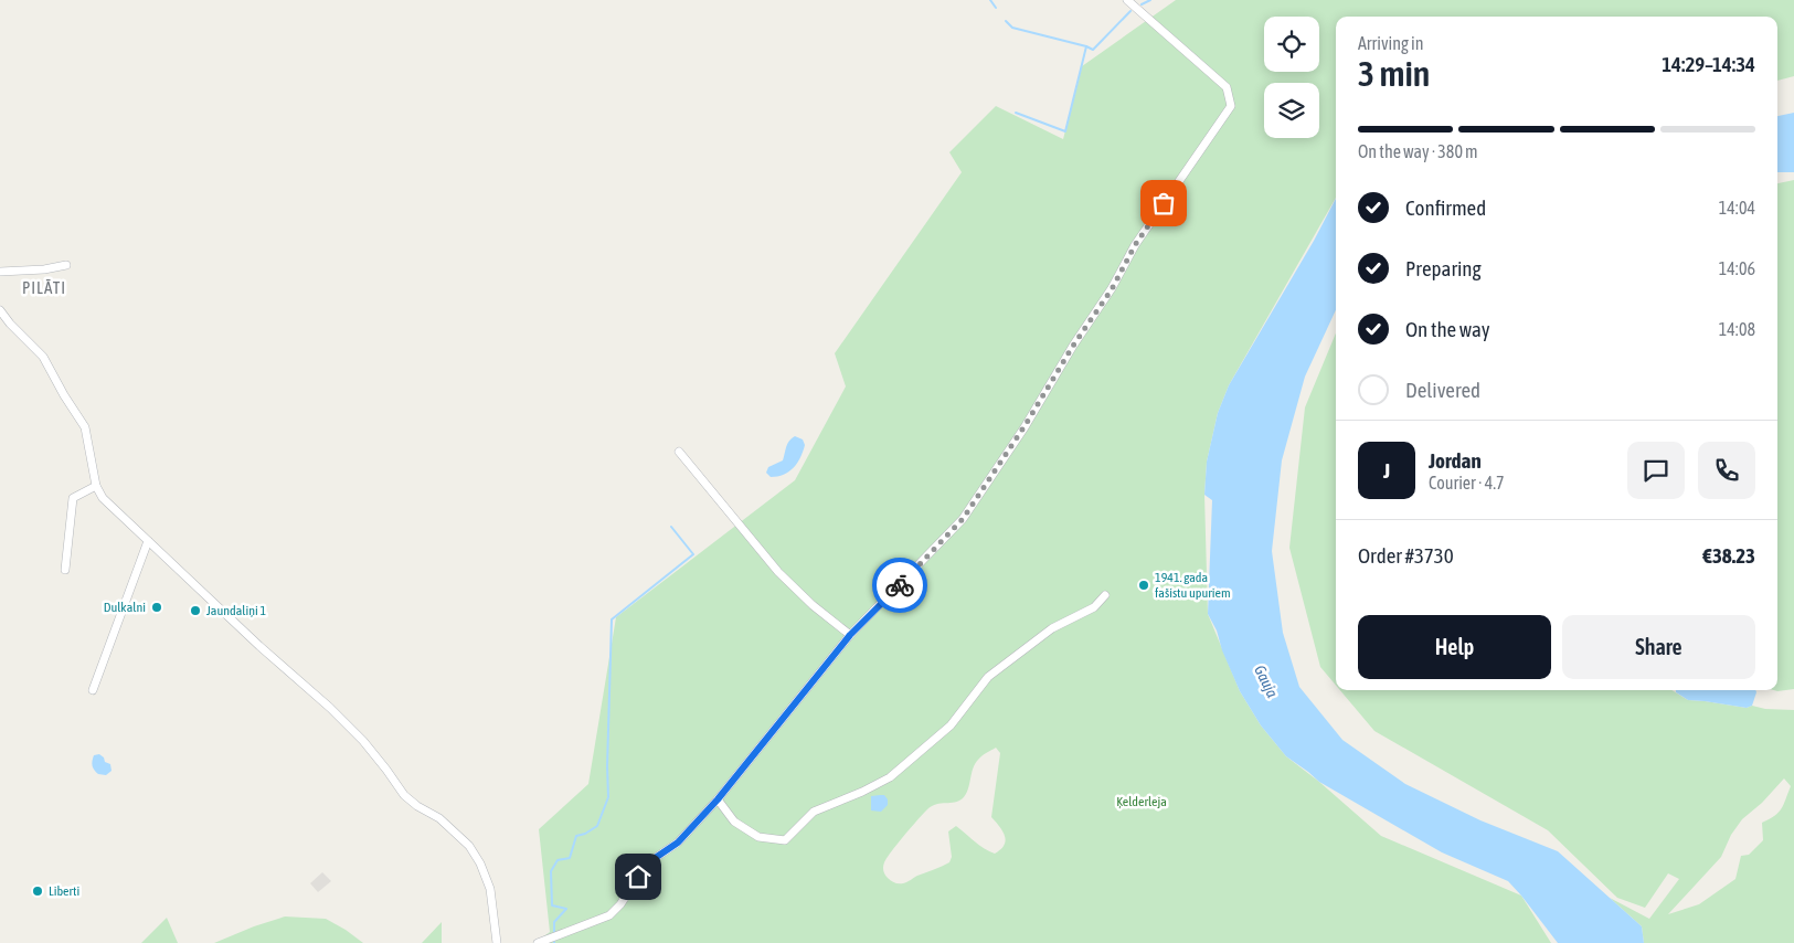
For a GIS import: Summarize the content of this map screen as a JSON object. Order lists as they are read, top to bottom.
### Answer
{
  "districts": ["PILĀTI"],
  "water": ["Gauja"],
  "parks": ["Ķelderleja"],
  "places": [
    "1941. gada fašistu upuriem",
    "Dulkalni",
    "Jaundaliņi 1",
    "Liberti"
  ],
  "page": {
    "heading": ["3 min", "Arriving in", "14:29–14:34"],
    "panel": [
      "Jordan",
      "Courier · 4.7",
      "Order #3730",
      "€38.23"
    ],
    "bar": "On the way · 380 m",
    "list": [
      ["Confirmed", "14:04"],
      ["Preparing", "14:06"],
      ["On the way", "14:08"],
      "Delivered"
    ],
    "round": "J",
    "buttons": ["Help", "Share"]
  }
}
